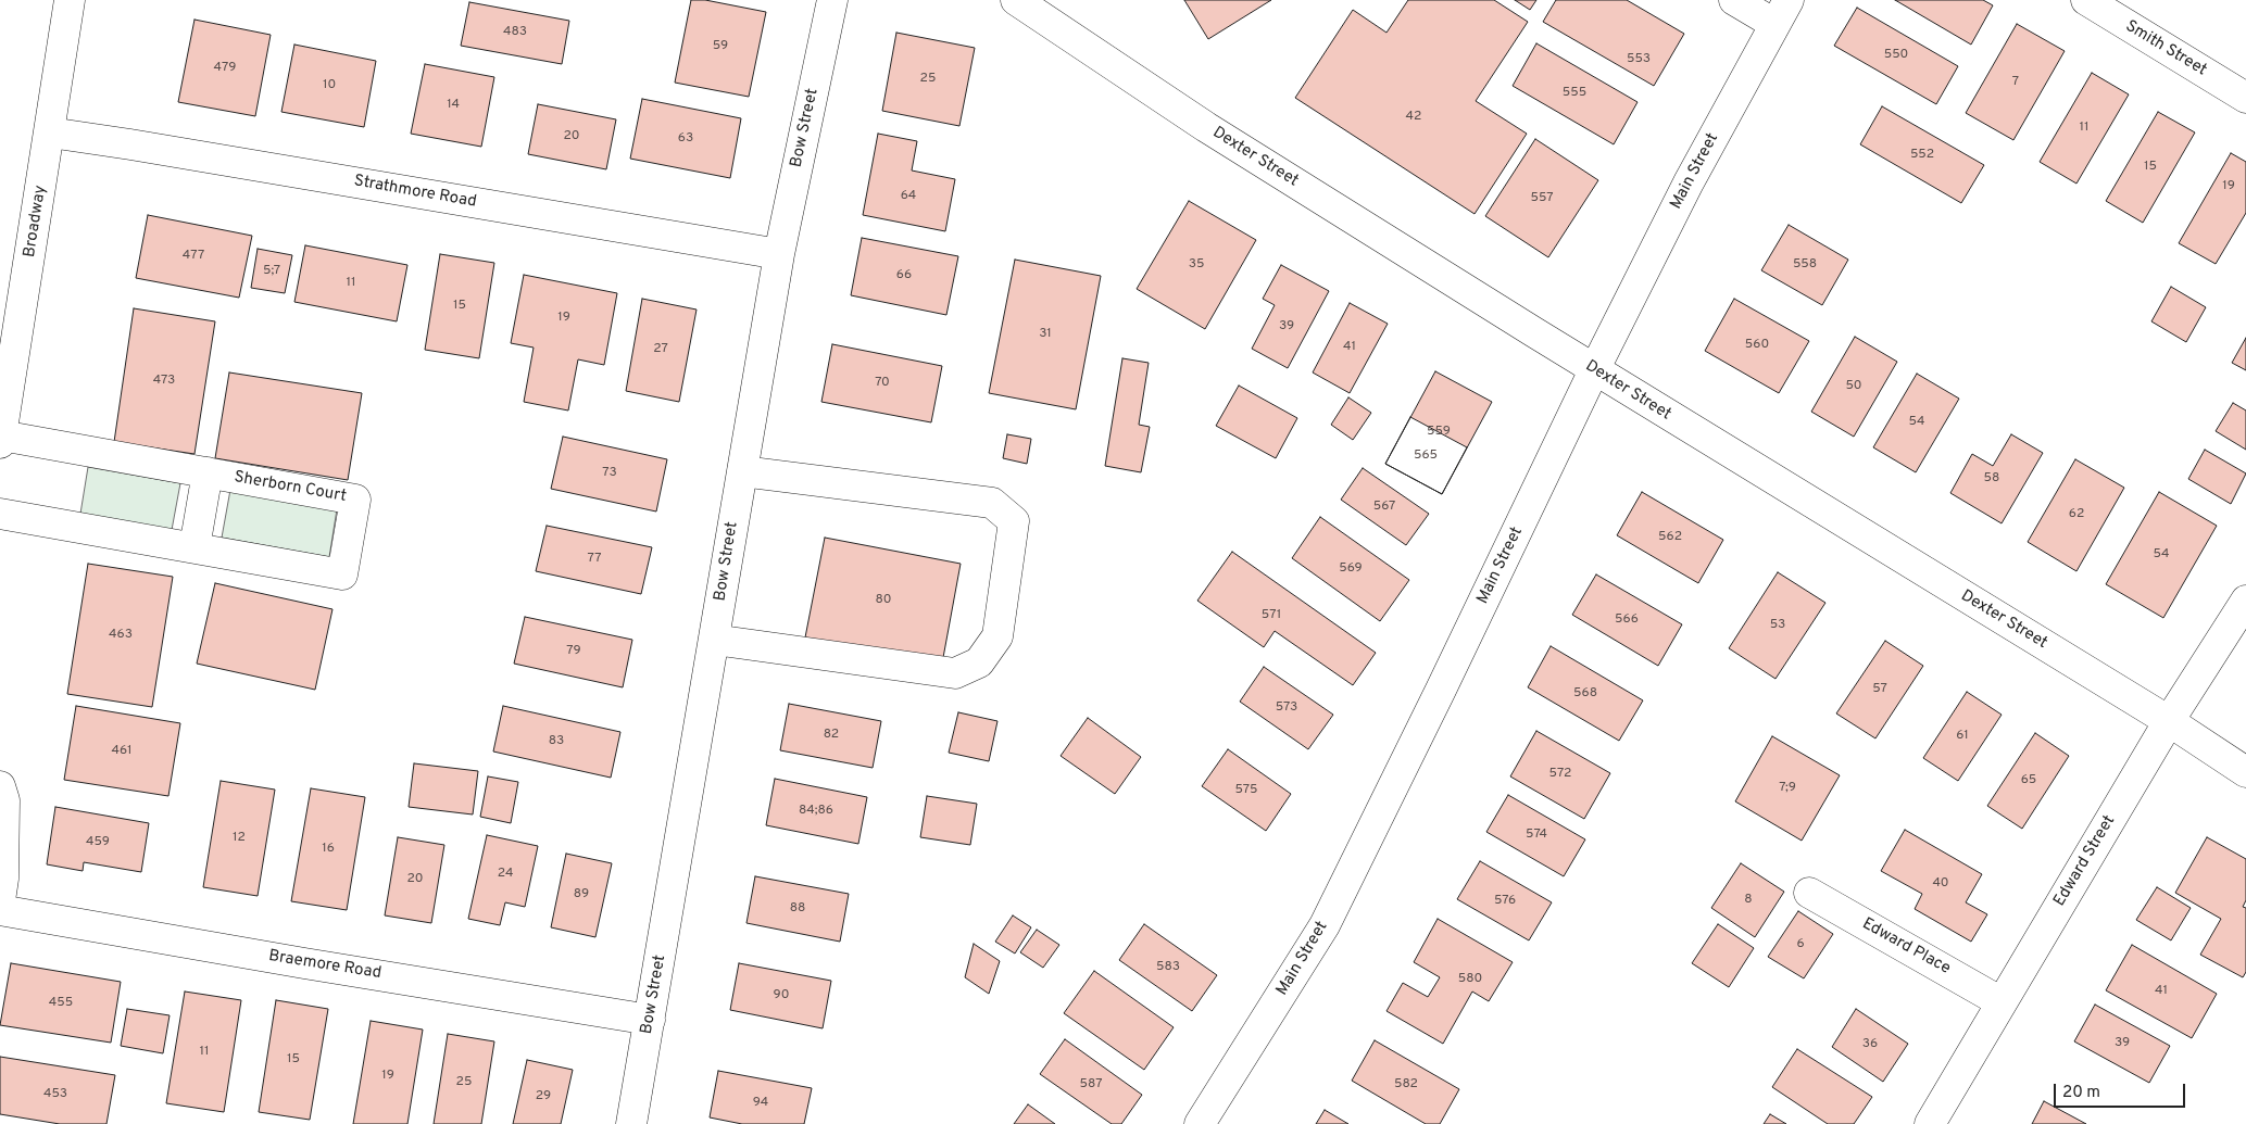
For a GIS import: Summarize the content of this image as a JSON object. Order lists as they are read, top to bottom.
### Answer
{
  "streets": {
    "street": [
      "Smith Street",
      "Bow Street",
      "Dexter Street",
      "Main Street",
      "Strathmore Road",
      "Broadway",
      "Sherborn Court",
      "Edward Street",
      "Edward Place",
      "Braemore Road"
    ]
  },
  "crossings": [
    ["Bow Street", "Strathmore Road"],
    ["Bow Street", "Braemore Road"],
    ["Dexter Street", "Main Street"],
    ["Dexter Street", "Edward Street"],
    ["Strathmore Road", "Broadway"],
    ["Broadway", "Sherborn Court"],
    ["Edward Street", "Edward Place"]
  ],
  "house_numbers": [
    "483",
    "59",
    "550",
    "553",
    "479",
    "25",
    "7",
    "10",
    "555",
    "14",
    "42",
    "11",
    "20",
    "63",
    "552",
    "15",
    "19",
    "64",
    "557",
    "477",
    "35",
    "558",
    "5;7",
    "66",
    "11",
    "15",
    "19",
    "39",
    "31",
    "560",
    "41",
    "27",
    "473",
    "70",
    "50",
    "54",
    "559",
    "565",
    "73",
    "58",
    "567",
    "62",
    "562",
    "54",
    "77",
    "569",
    "80",
    "571",
    "566",
    "53",
    "463",
    "79",
    "57",
    "568",
    "573",
    "82",
    "61",
    "83",
    "461",
    "572",
    "65",
    "7;9",
    "575",
    "84;86",
    "574",
    "12",
    "459",
    "16",
    "24",
    "20",
    "40",
    "89",
    "8",
    "576",
    "88",
    "6",
    "583",
    "580",
    "41",
    "90",
    "455",
    "39",
    "36",
    "11",
    "15",
    "19",
    "25",
    "587",
    "582",
    "453",
    "29",
    "94"
  ],
  "scale_bar": "20 m"
}
